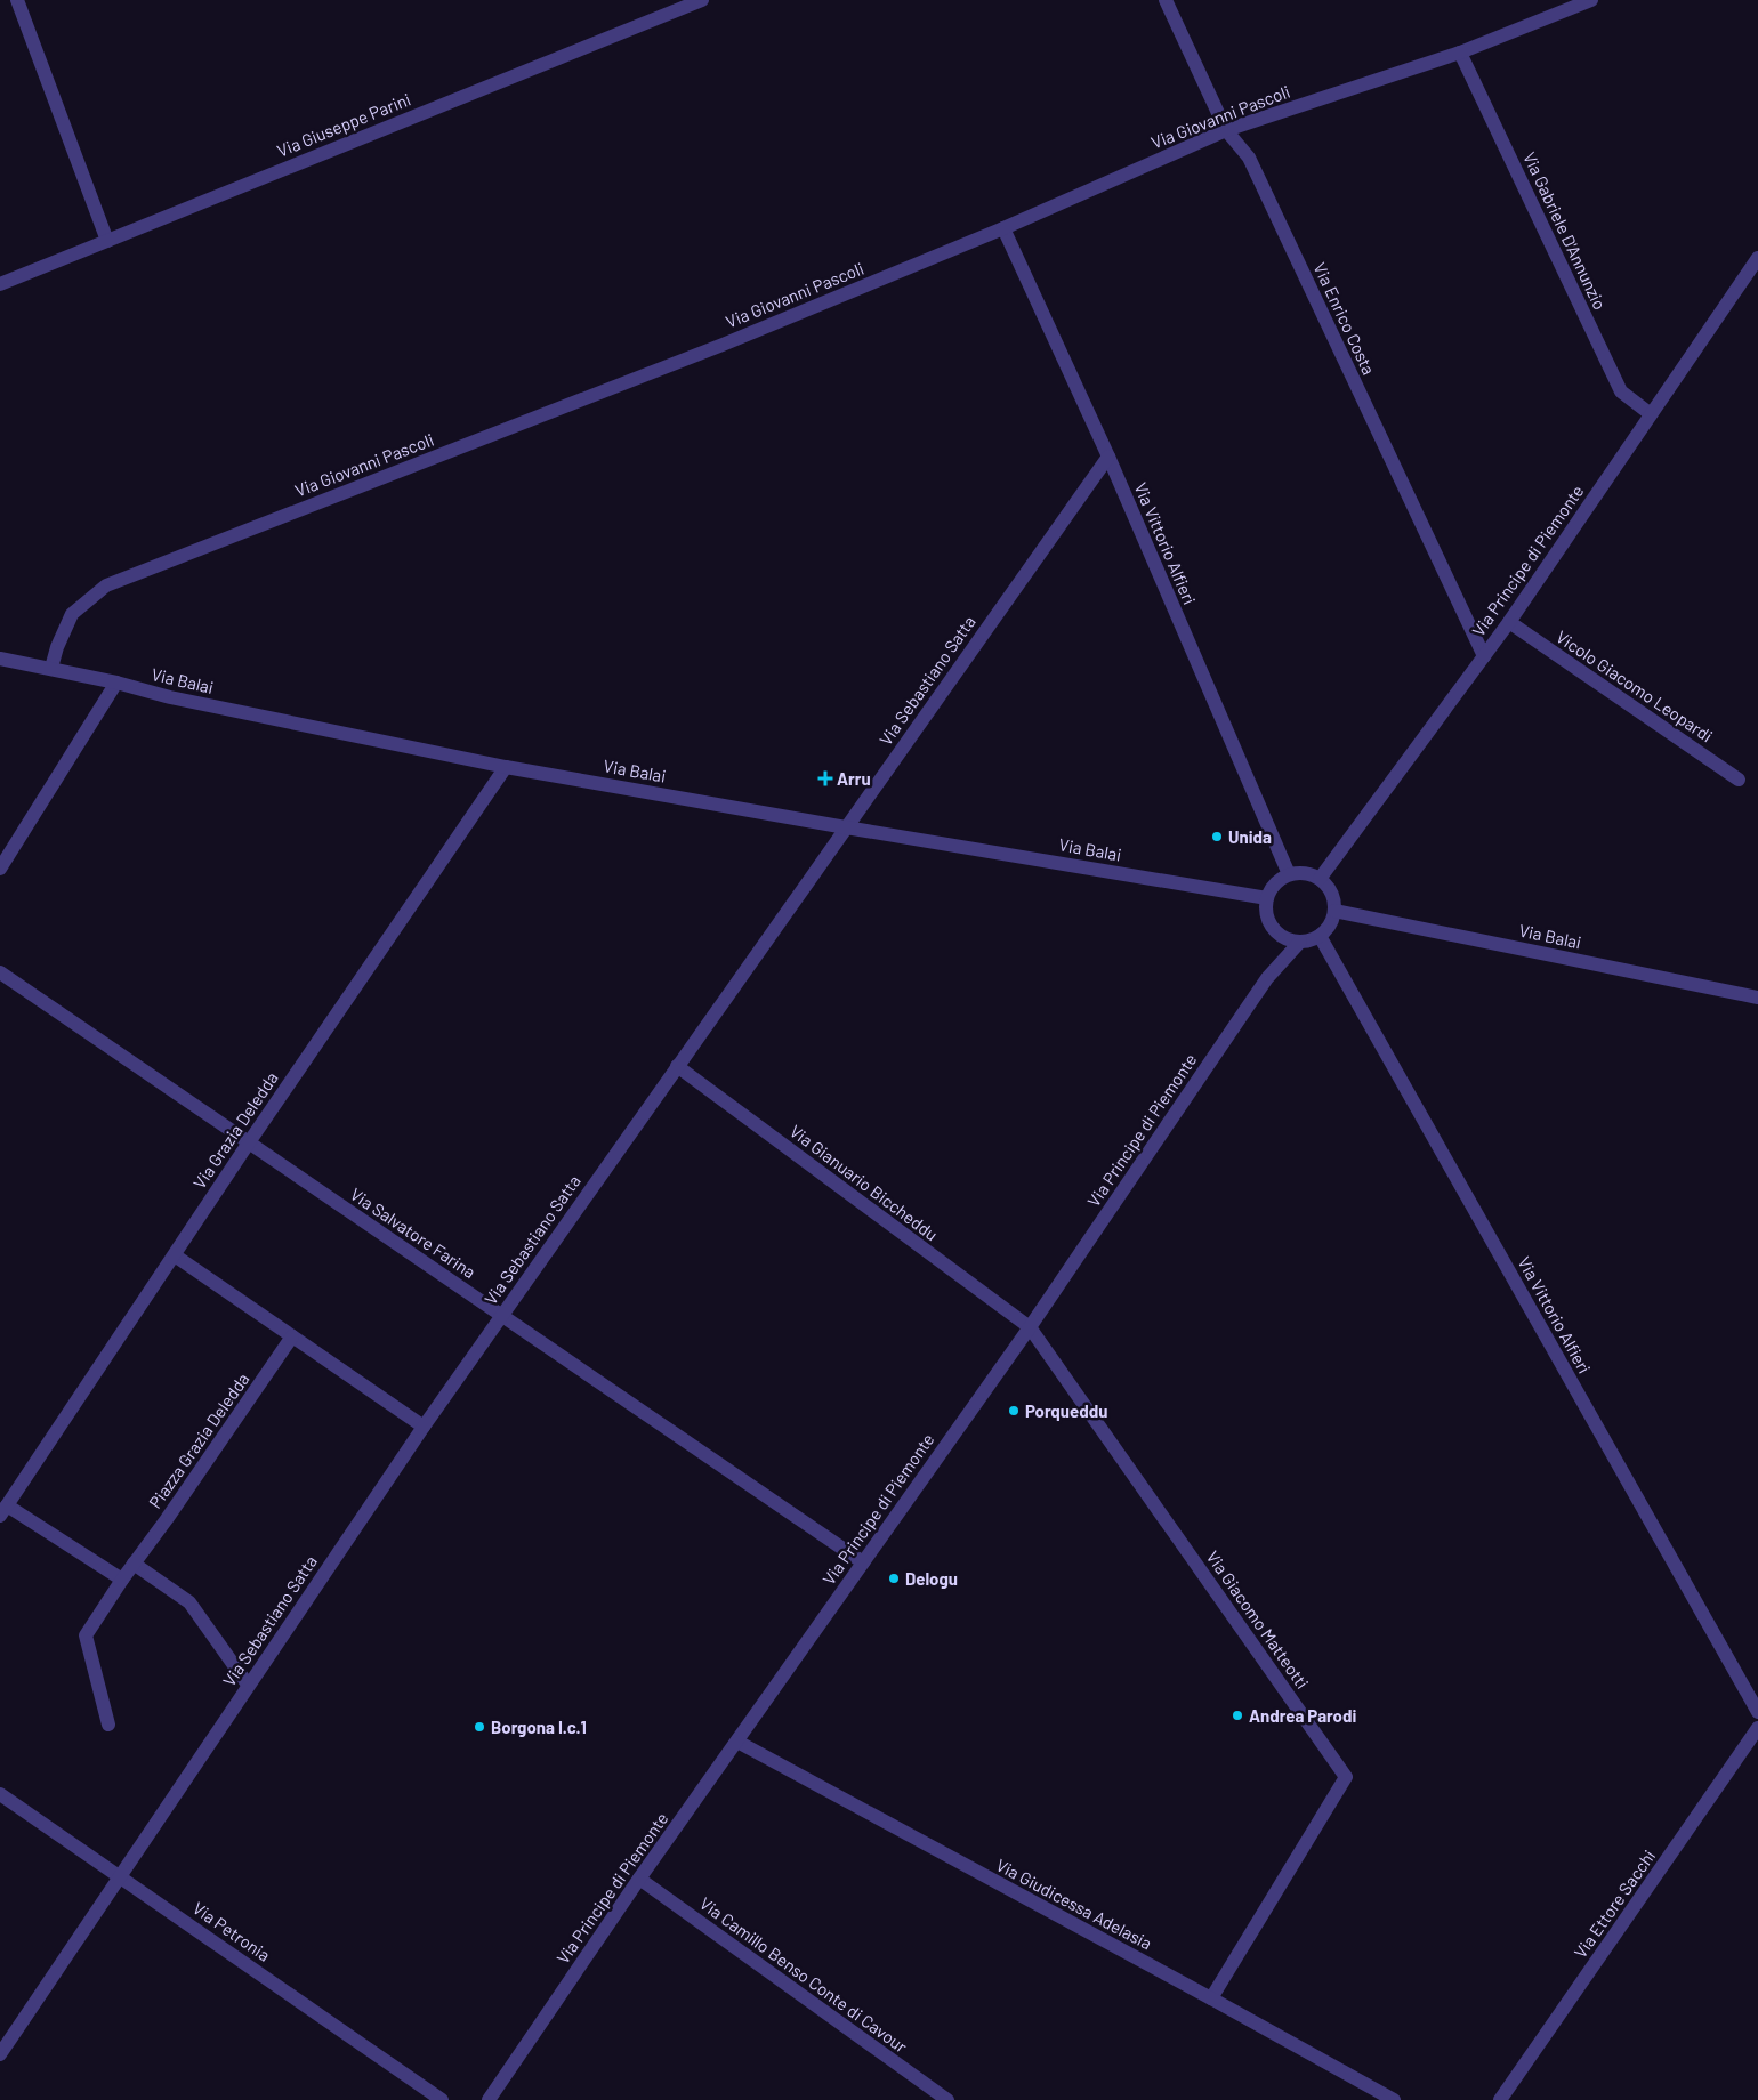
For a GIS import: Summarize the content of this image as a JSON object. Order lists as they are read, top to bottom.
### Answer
{
  "streets": {
    "street": [
      "Via Giovanni Pascoli",
      "Via Giuseppe Parini",
      "Via Gabriele D'Annunzio",
      "Via Enrico Costa",
      "Via Vittorio Alfieri",
      "Via Principe di Piemonte",
      "Via Balai",
      "Via Sebastiano Satta",
      "Vicolo Giacomo Leopardi",
      "Via Grazia Deledda",
      "Via Gianuario Biccheddu",
      "Via Salvatore Farina",
      "Piazza Grazia Deledda",
      "Via Giacomo Matteotti",
      "Via Giudicessa Adelasia",
      "Via Ettore Sacchi",
      "Via Petronia",
      "Via Camillo Benso Conte di Cavour"
    ]
  },
  "crossings": [
    ["Via Giovanni Pascoli", "Via Gabriele D'Annunzio"],
    ["Via Giovanni Pascoli", "Via Enrico Costa"],
    ["Via Giovanni Pascoli", "Via Vittorio Alfieri"],
    ["Via Giovanni Pascoli", "Via Balai"],
    ["Via Gabriele D'Annunzio", "Via Principe di Piemonte"],
    ["Via Enrico Costa", "Via Principe di Piemonte"],
    ["Via Vittorio Alfieri", "Via Principe di Piemonte"],
    ["Via Vittorio Alfieri", "Via Balai"],
    ["Via Vittorio Alfieri", "Via Sebastiano Satta"],
    ["Via Principe di Piemonte", "Via Balai"],
    ["Via Principe di Piemonte", "Vicolo Giacomo Leopardi"],
    ["Via Principe di Piemonte", "Via Gianuario Biccheddu"],
    ["Via Principe di Piemonte", "Via Salvatore Farina"],
    ["Via Principe di Piemonte", "Via Giacomo Matteotti"],
    ["Via Principe di Piemonte", "Via Giudicessa Adelasia"],
    ["Via Principe di Piemonte", "Via Camillo Benso Conte di Cavour"],
    ["Via Balai", "Via Sebastiano Satta"],
    ["Via Balai", "Via Grazia Deledda"],
    ["Via Sebastiano Satta", "Via Gianuario Biccheddu"],
    ["Via Sebastiano Satta", "Via Salvatore Farina"],
    ["Via Sebastiano Satta", "Via Petronia"],
    ["Via Grazia Deledda", "Via Salvatore Farina"],
    ["Via Gianuario Biccheddu", "Via Giacomo Matteotti"],
    ["Via Giacomo Matteotti", "Via Giudicessa Adelasia"]
  ],
  "places": {
    "health": ["Arru"],
    "other": [
      "Unida",
      "Porqueddu",
      "Delogu",
      "Andrea Parodi",
      "Borgona I.c.1"
    ]
  }
}
